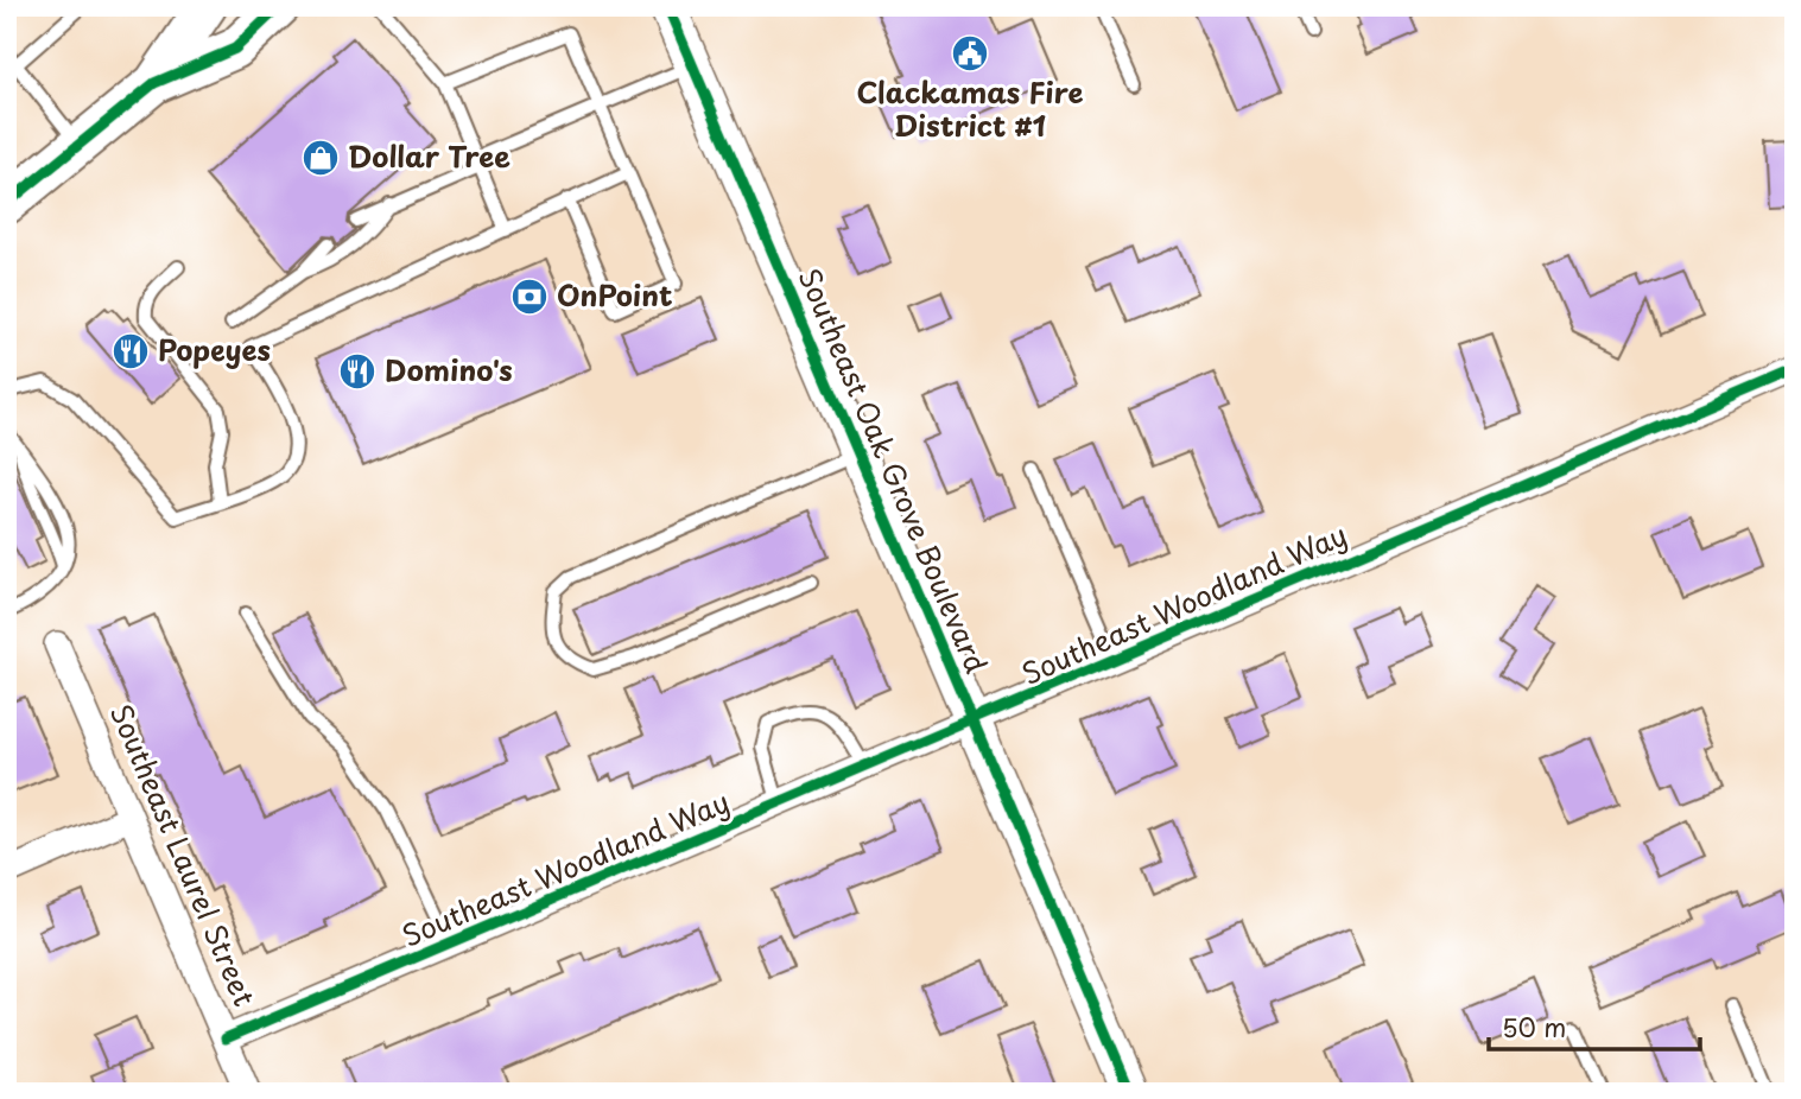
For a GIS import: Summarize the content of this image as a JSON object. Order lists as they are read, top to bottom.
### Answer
{
  "streets": {
    "street": ["Southeast Oak Grove Boulevard", "Southeast Woodland Way", "Southeast Laurel Street"]
  },
  "crossings": [
    ["Southeast Oak Grove Boulevard", "Southeast Woodland Way"],
    ["Southeast Woodland Way", "Southeast Laurel Street"]
  ],
  "places": {
    "public building": ["Clackamas Fire District #1"],
    "shop": ["Dollar Tree"],
    "bank": ["OnPoint"],
    "restaurant": ["Popeyes", "Domino's"]
  },
  "scale_bar": "50 m"
}
